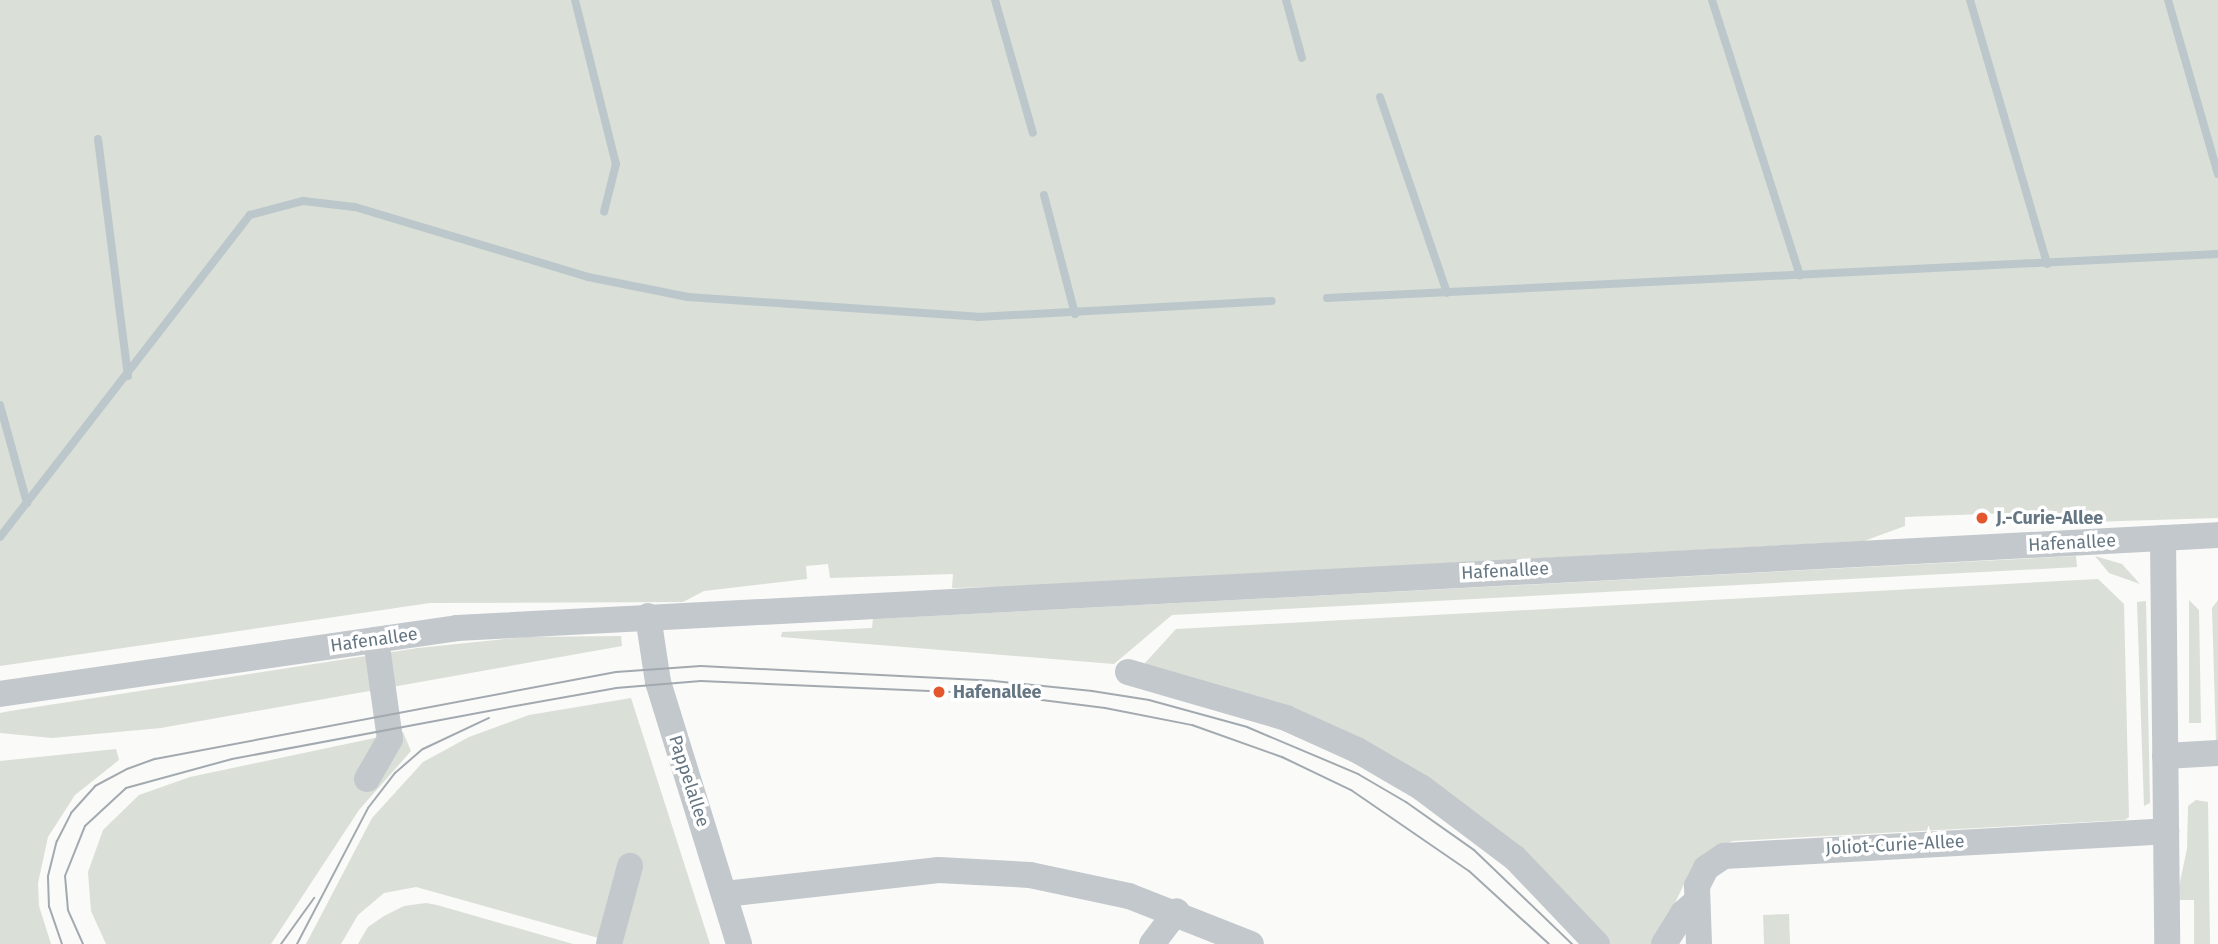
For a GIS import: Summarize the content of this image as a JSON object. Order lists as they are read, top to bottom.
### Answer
{
  "streets": {
    "street": ["Hafenallee", "Pappelallee", "Joliot-Curie-Allee"]
  },
  "crossings": [
    ["Hafenallee", "Pappelallee"]
  ],
  "places": ["J.-Curie-Allee", "Hafenallee"]
}
